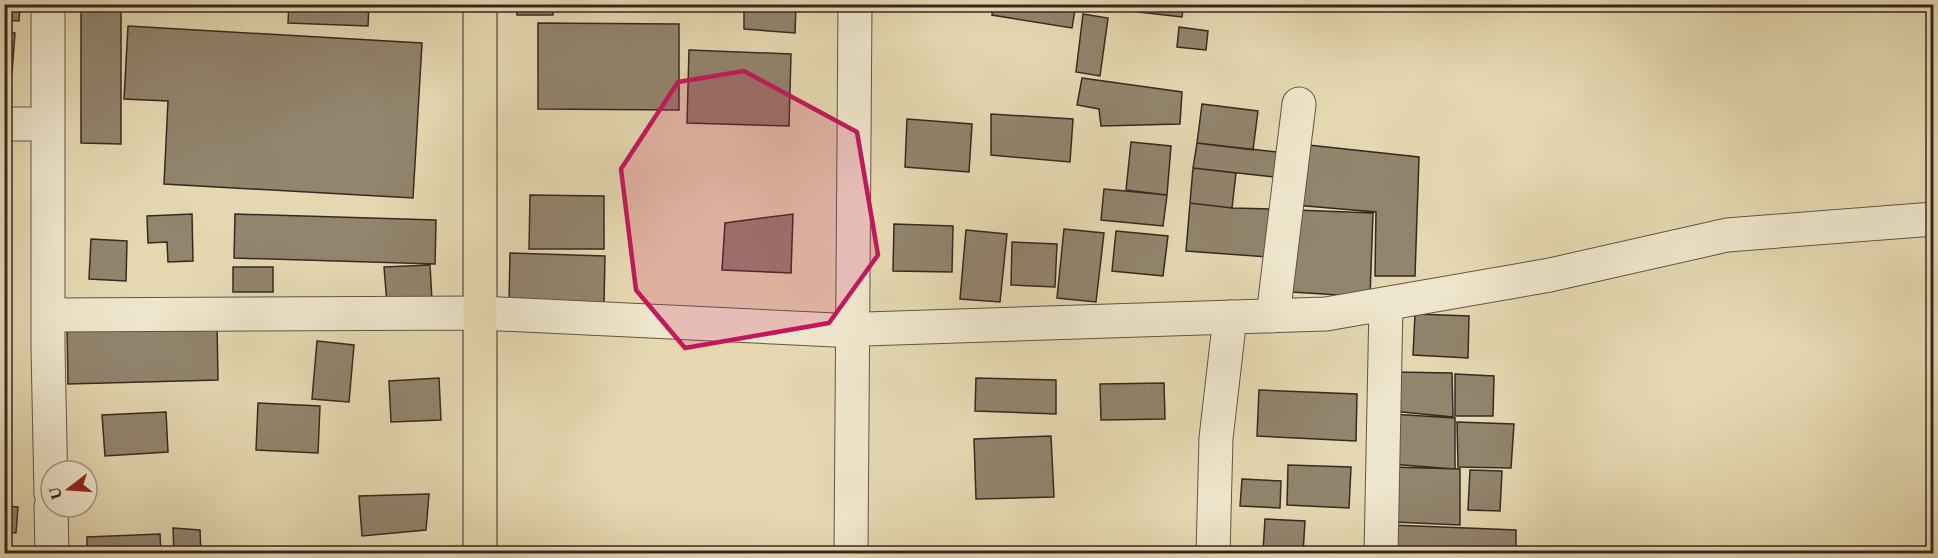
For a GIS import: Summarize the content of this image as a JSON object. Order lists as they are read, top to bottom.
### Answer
{
  "north": "left"
}
